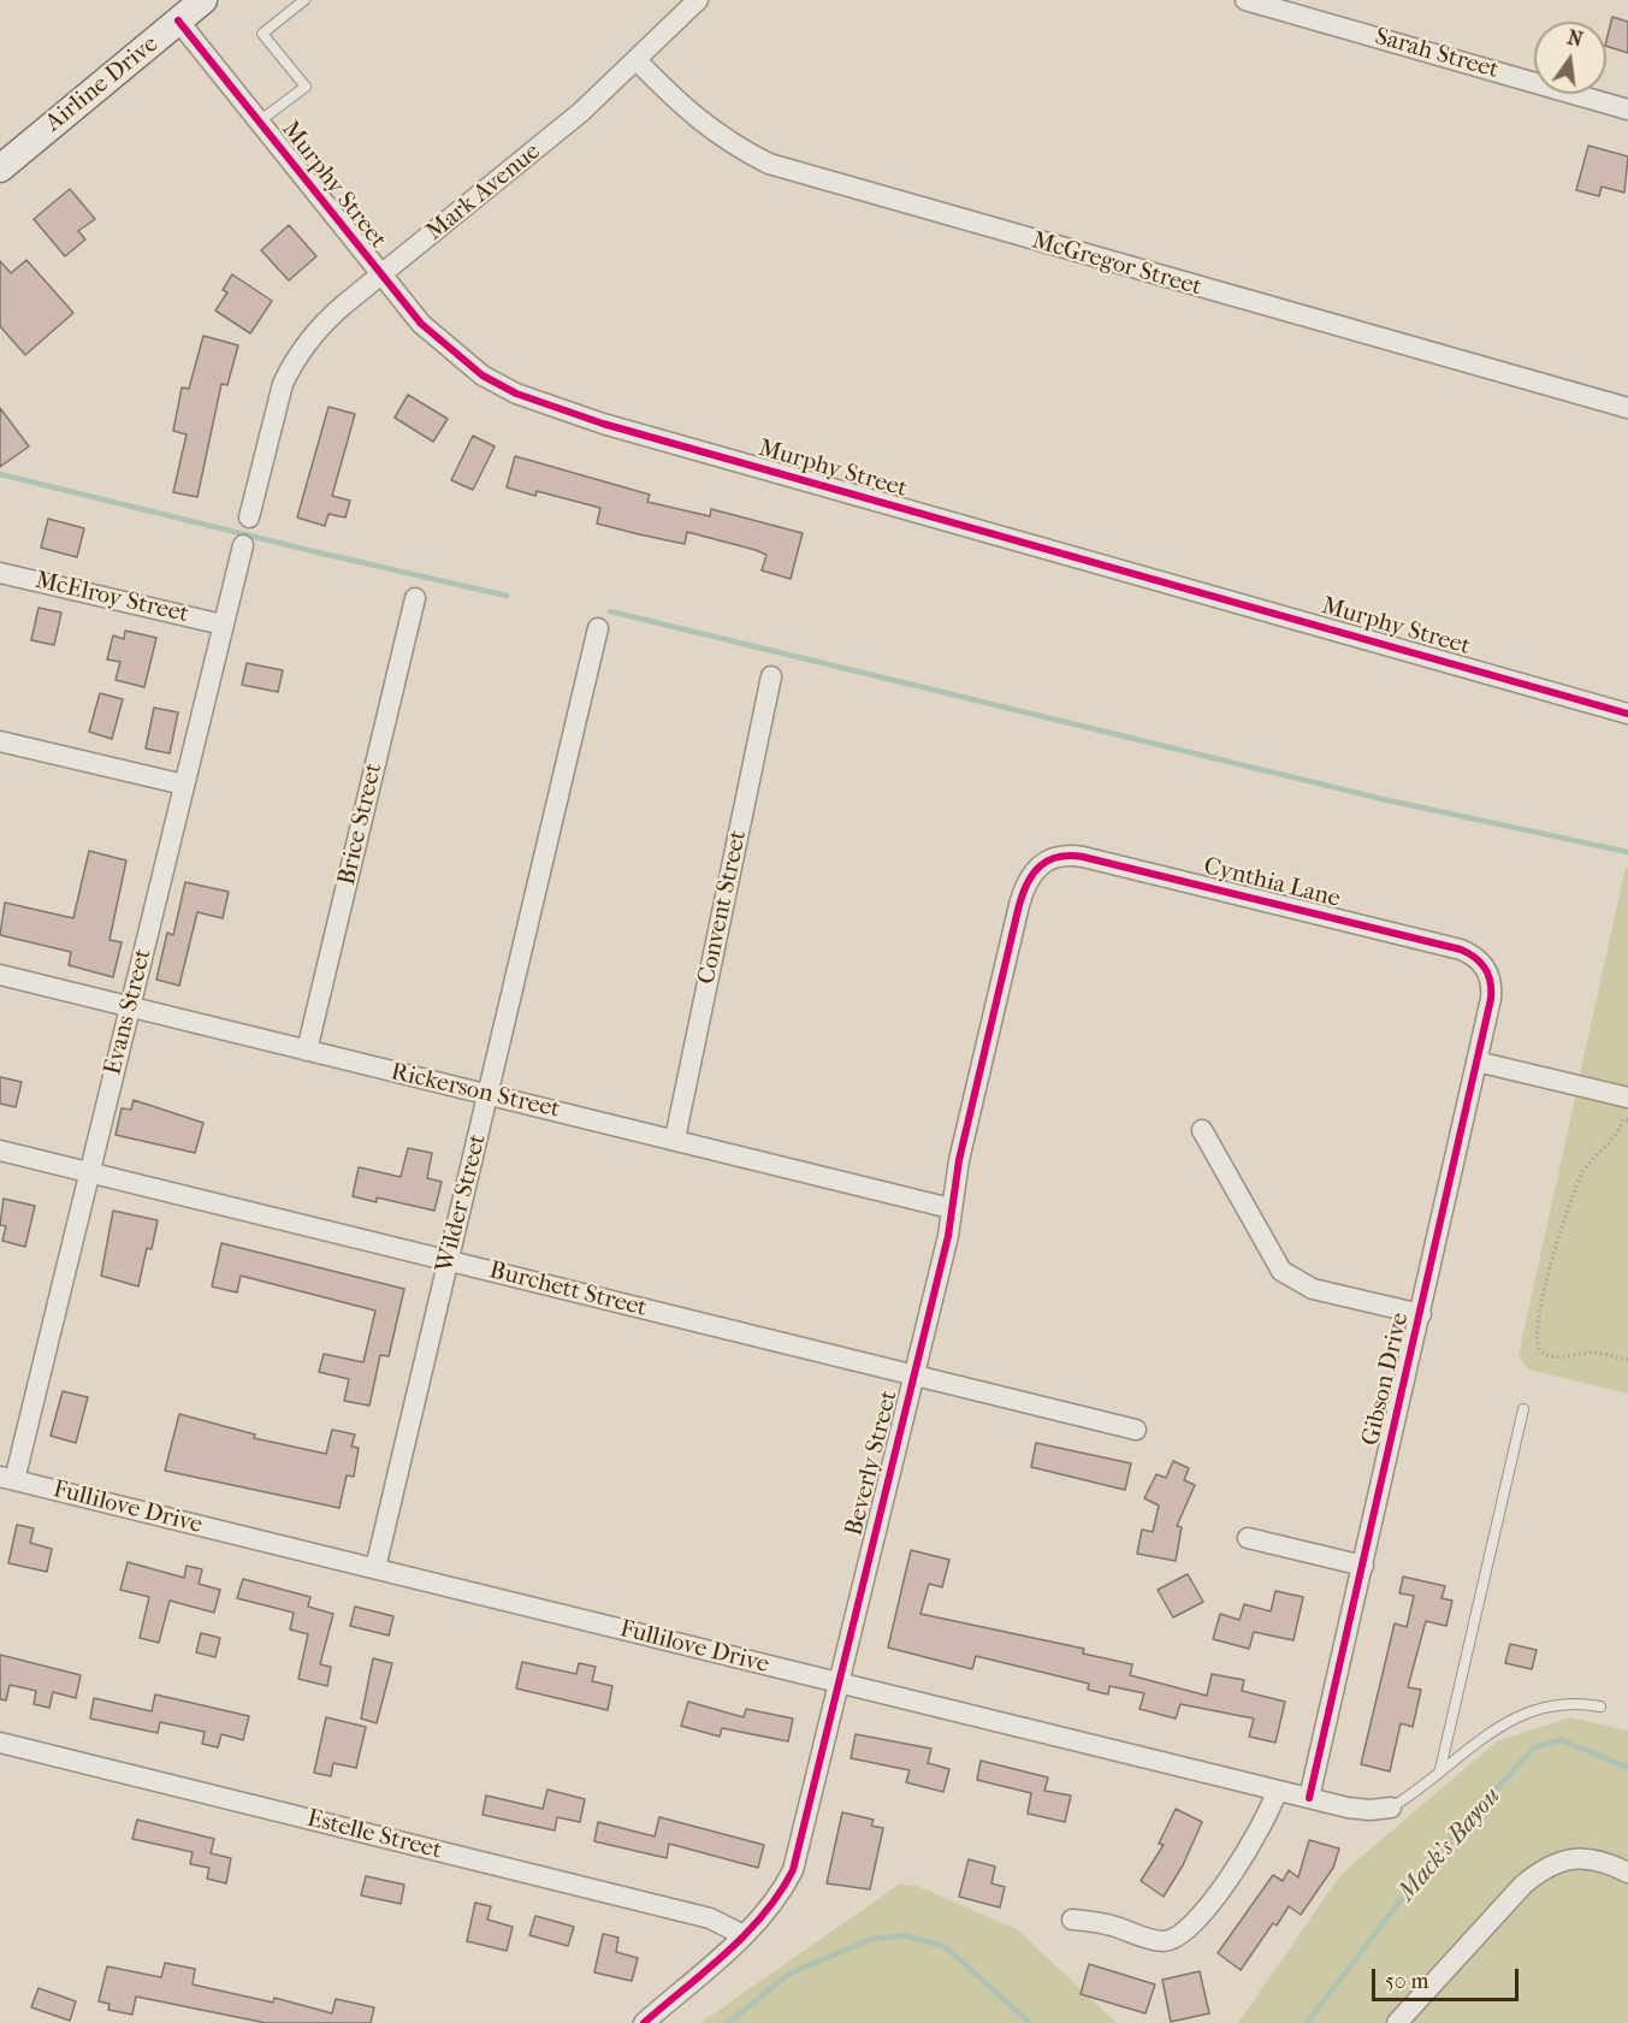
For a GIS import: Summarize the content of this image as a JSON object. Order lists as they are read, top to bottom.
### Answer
{
  "streets": {
    "main road": ["Airline Drive"],
    "street": [
      "Sarah Street",
      "Murphy Street",
      "Mark Avenue",
      "McGregor Street",
      "McElroy Street",
      "Brice Street",
      "Cynthia Lane",
      "Convent Street",
      "Evans Street",
      "Rickerson Street",
      "Wilder Street",
      "Burchett Street",
      "Gibson Drive",
      "Beverly Street",
      "Fullilove Drive",
      "Estelle Street"
    ]
  },
  "crossings": [
    ["Airline Drive", "Murphy Street"],
    ["Murphy Street", "Mark Avenue"],
    ["Mark Avenue", "McGregor Street"],
    ["McElroy Street", "Evans Street"],
    ["Brice Street", "Rickerson Street"],
    ["Cynthia Lane", "Gibson Drive"],
    ["Cynthia Lane", "Beverly Street"],
    ["Convent Street", "Rickerson Street"],
    ["Evans Street", "Rickerson Street"],
    ["Evans Street", "Burchett Street"],
    ["Evans Street", "Fullilove Drive"],
    ["Rickerson Street", "Wilder Street"],
    ["Rickerson Street", "Beverly Street"],
    ["Wilder Street", "Burchett Street"],
    ["Wilder Street", "Fullilove Drive"],
    ["Burchett Street", "Beverly Street"],
    ["Gibson Drive", "Fullilove Drive"],
    ["Beverly Street", "Fullilove Drive"],
    ["Beverly Street", "Estelle Street"]
  ],
  "water": ["Mack's Bayou"],
  "scale_bar": "50 m",
  "north": "top"
}
